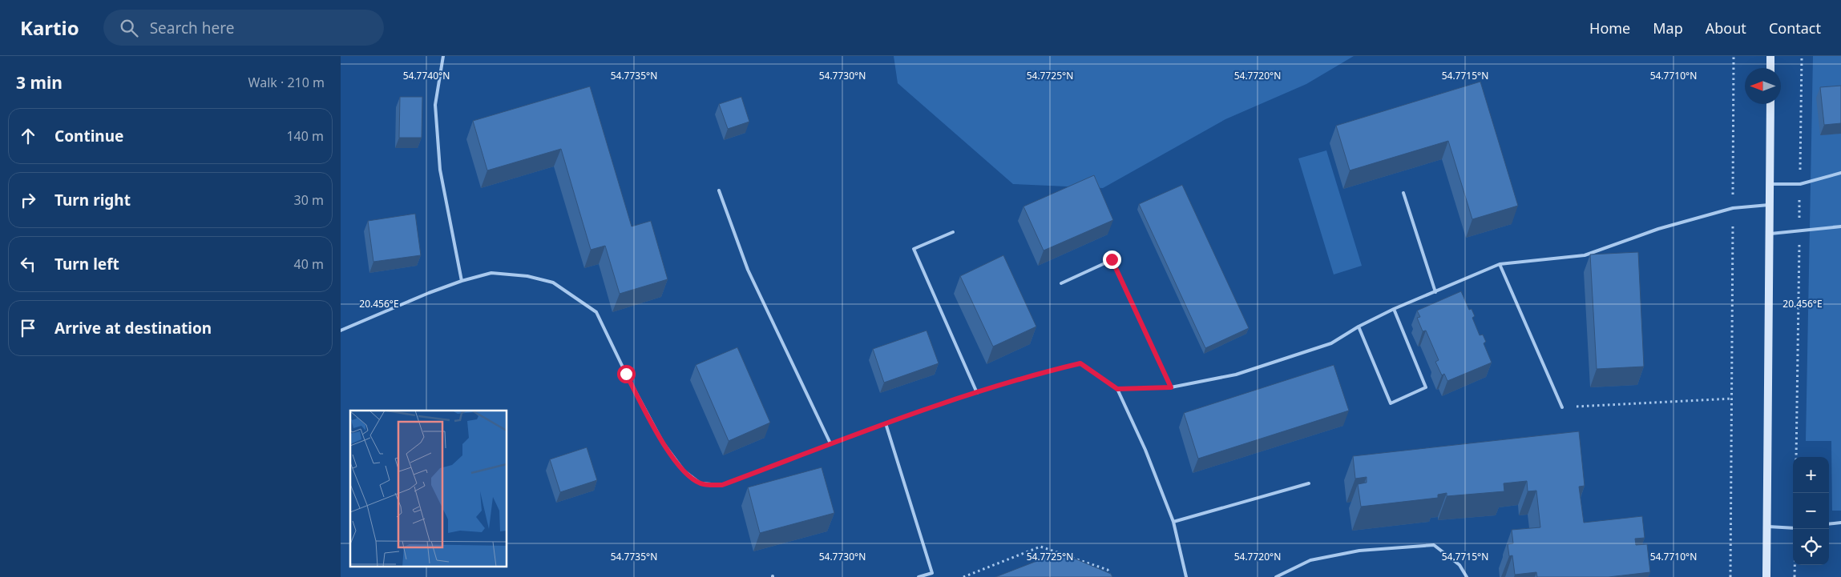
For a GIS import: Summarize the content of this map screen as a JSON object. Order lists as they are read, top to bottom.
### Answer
{
  "north": "left",
  "page": {
    "header": "Kartio",
    "search": "Search here",
    "nav": [
      "Home",
      "Map",
      "About",
      "Contact"
    ],
    "heading": ["3 min", "Walk · 210 m"],
    "list": [
      ["Continue", "140 m"],
      ["Turn right", "30 m"],
      ["Turn left", "40 m"],
      "Arrive at destination"
    ],
    "map_buttons": ["+", "−"]
  },
  "coordinates": [
    "54.7740°N",
    "54.7735°N",
    "54.7730°N",
    "54.7725°N",
    "54.7720°N",
    "54.7715°N",
    "54.7710°N",
    "20.456°E"
  ]
}
